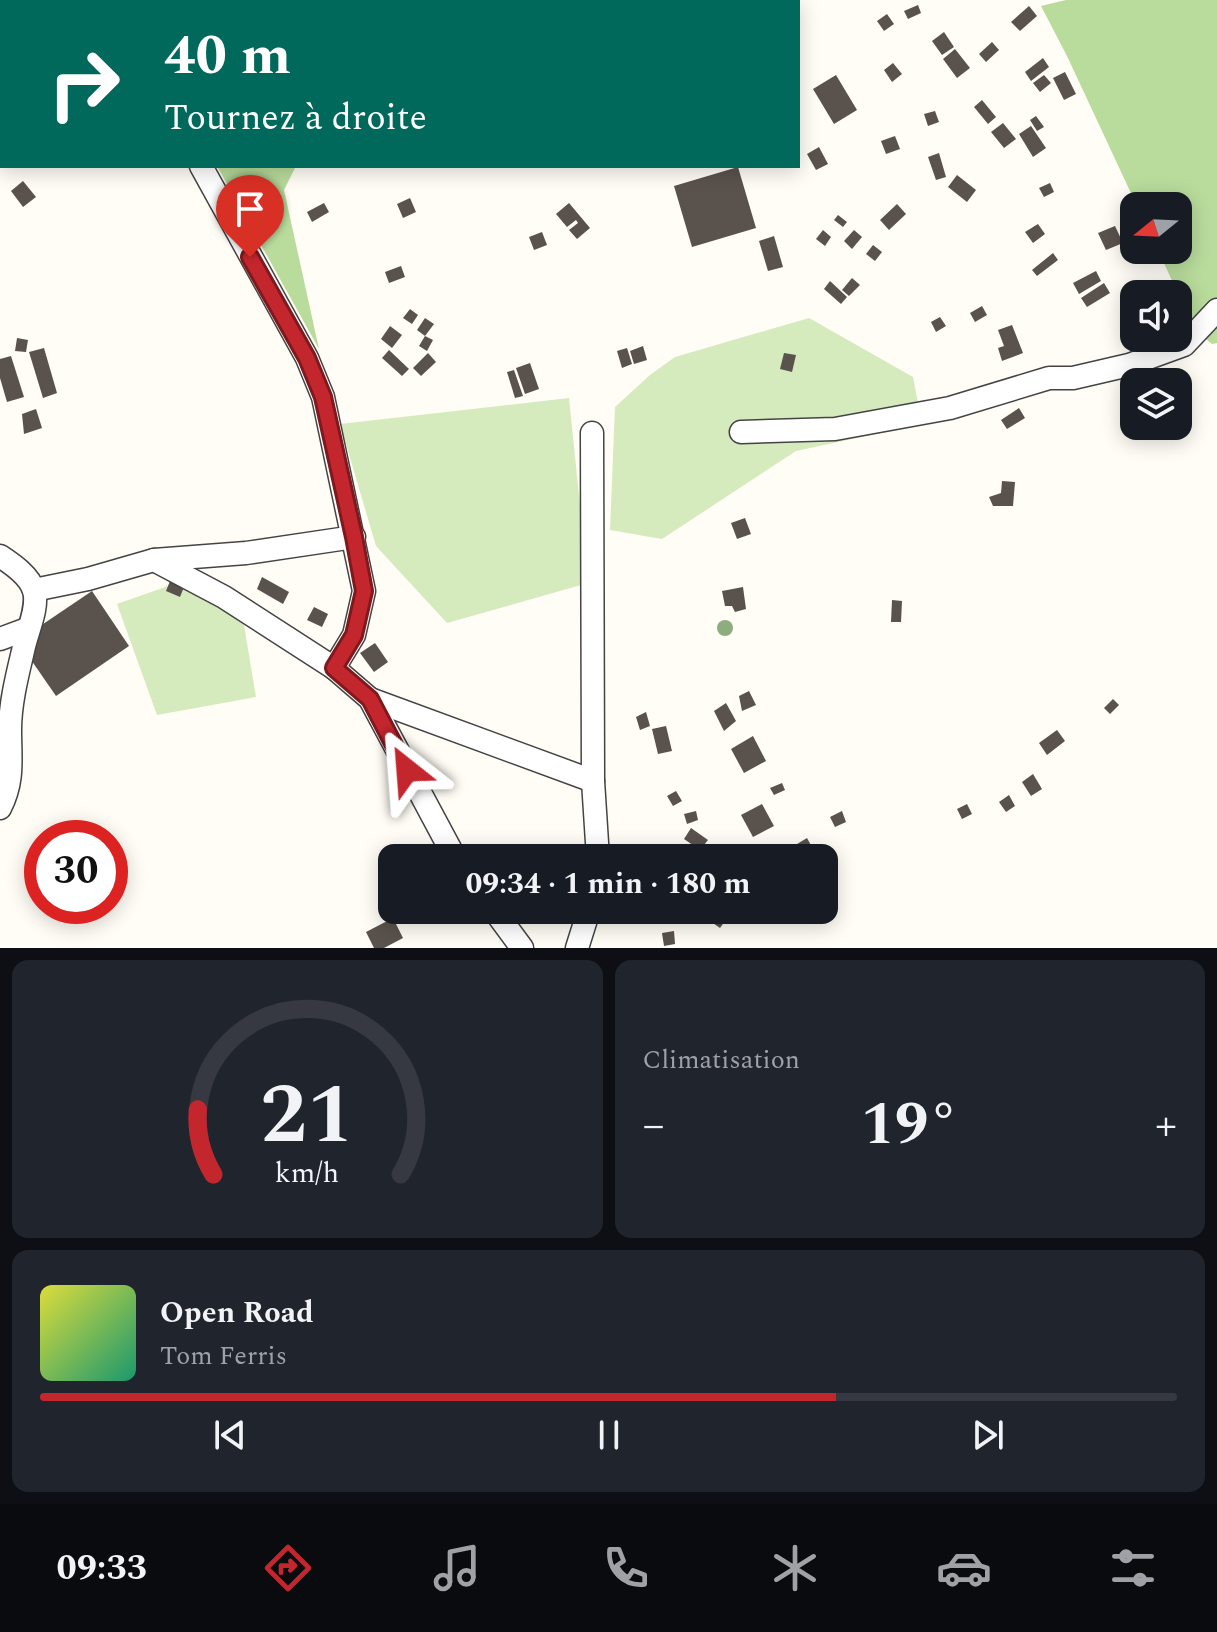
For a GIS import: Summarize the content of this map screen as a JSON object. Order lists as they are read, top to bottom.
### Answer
{
  "north": "left",
  "page": {
    "turn": ["40 m", "Tournez à droite"],
    "limit": "30",
    "trip": "09:34 · 1 min · 180 m",
    "tile": "Climatisation",
    "heat": ["−", "19°", "+"],
    "song": ["Open Road", "Tom Ferris"],
    "tabs": "09:33",
    "gauge": ["21", "km/h"]
  }
}
